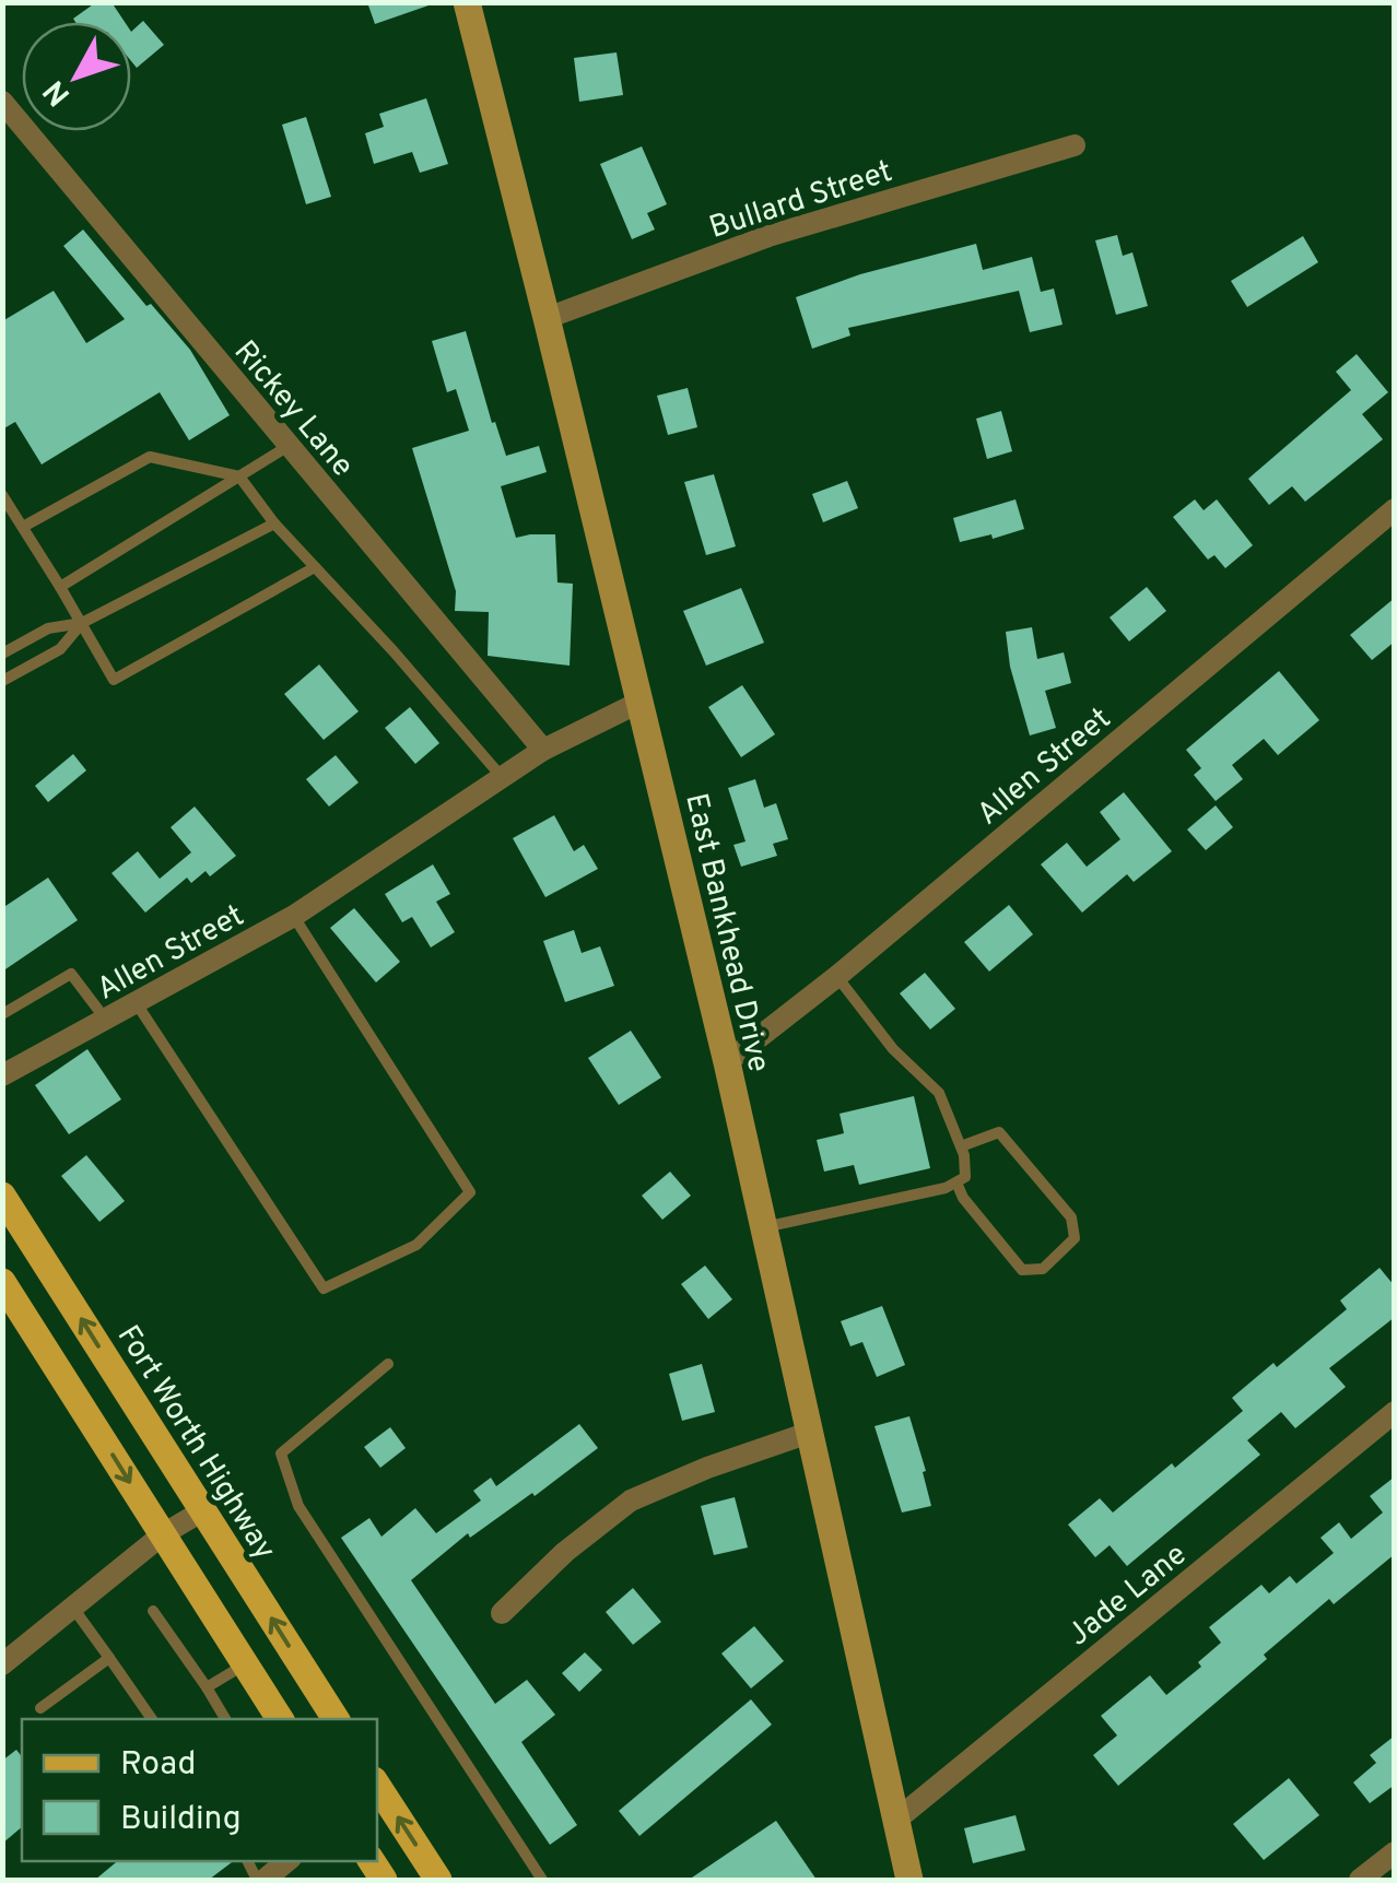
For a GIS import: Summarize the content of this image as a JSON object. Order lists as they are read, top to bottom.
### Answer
{
  "streets": {
    "main road": ["Fort Worth Highway"],
    "street": [
      "Bullard Street",
      "Rickey Lane",
      "Allen Street",
      "East Bankhead Drive",
      "Jade Lane"
    ]
  },
  "crossings": [
    ["Bullard Street", "East Bankhead Drive"],
    ["Rickey Lane", "Allen Street"],
    ["Allen Street", "East Bankhead Drive"],
    ["East Bankhead Drive", "Jade Lane"]
  ],
  "legend": ["Road", "Building"],
  "north": "bottom left"
}
